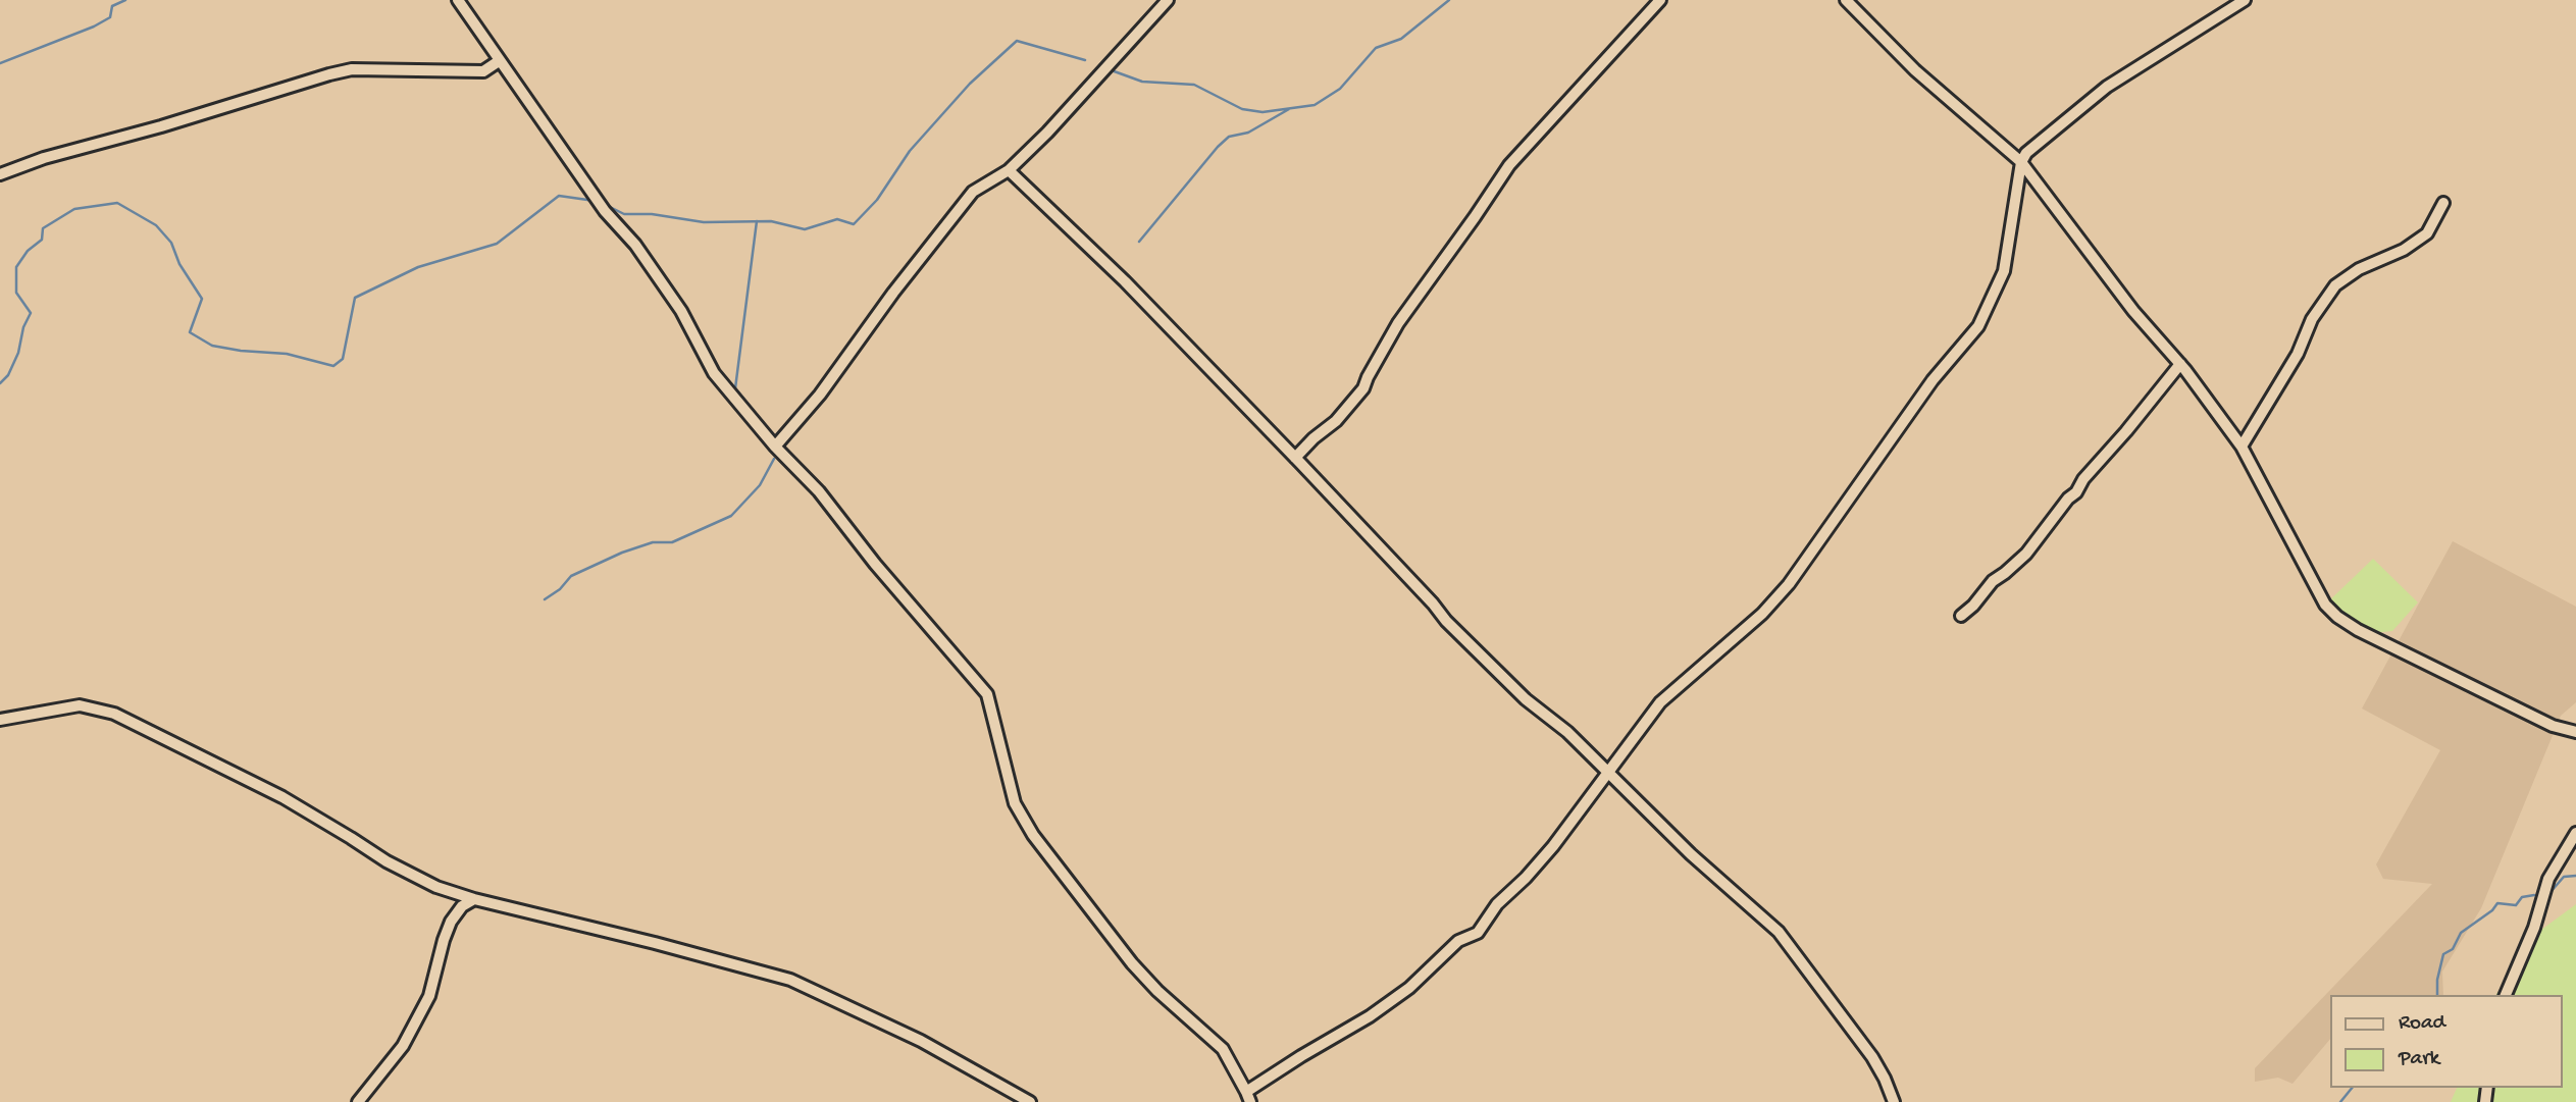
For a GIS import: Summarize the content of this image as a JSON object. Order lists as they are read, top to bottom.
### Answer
{
  "legend": ["Road", "Park"]
}
